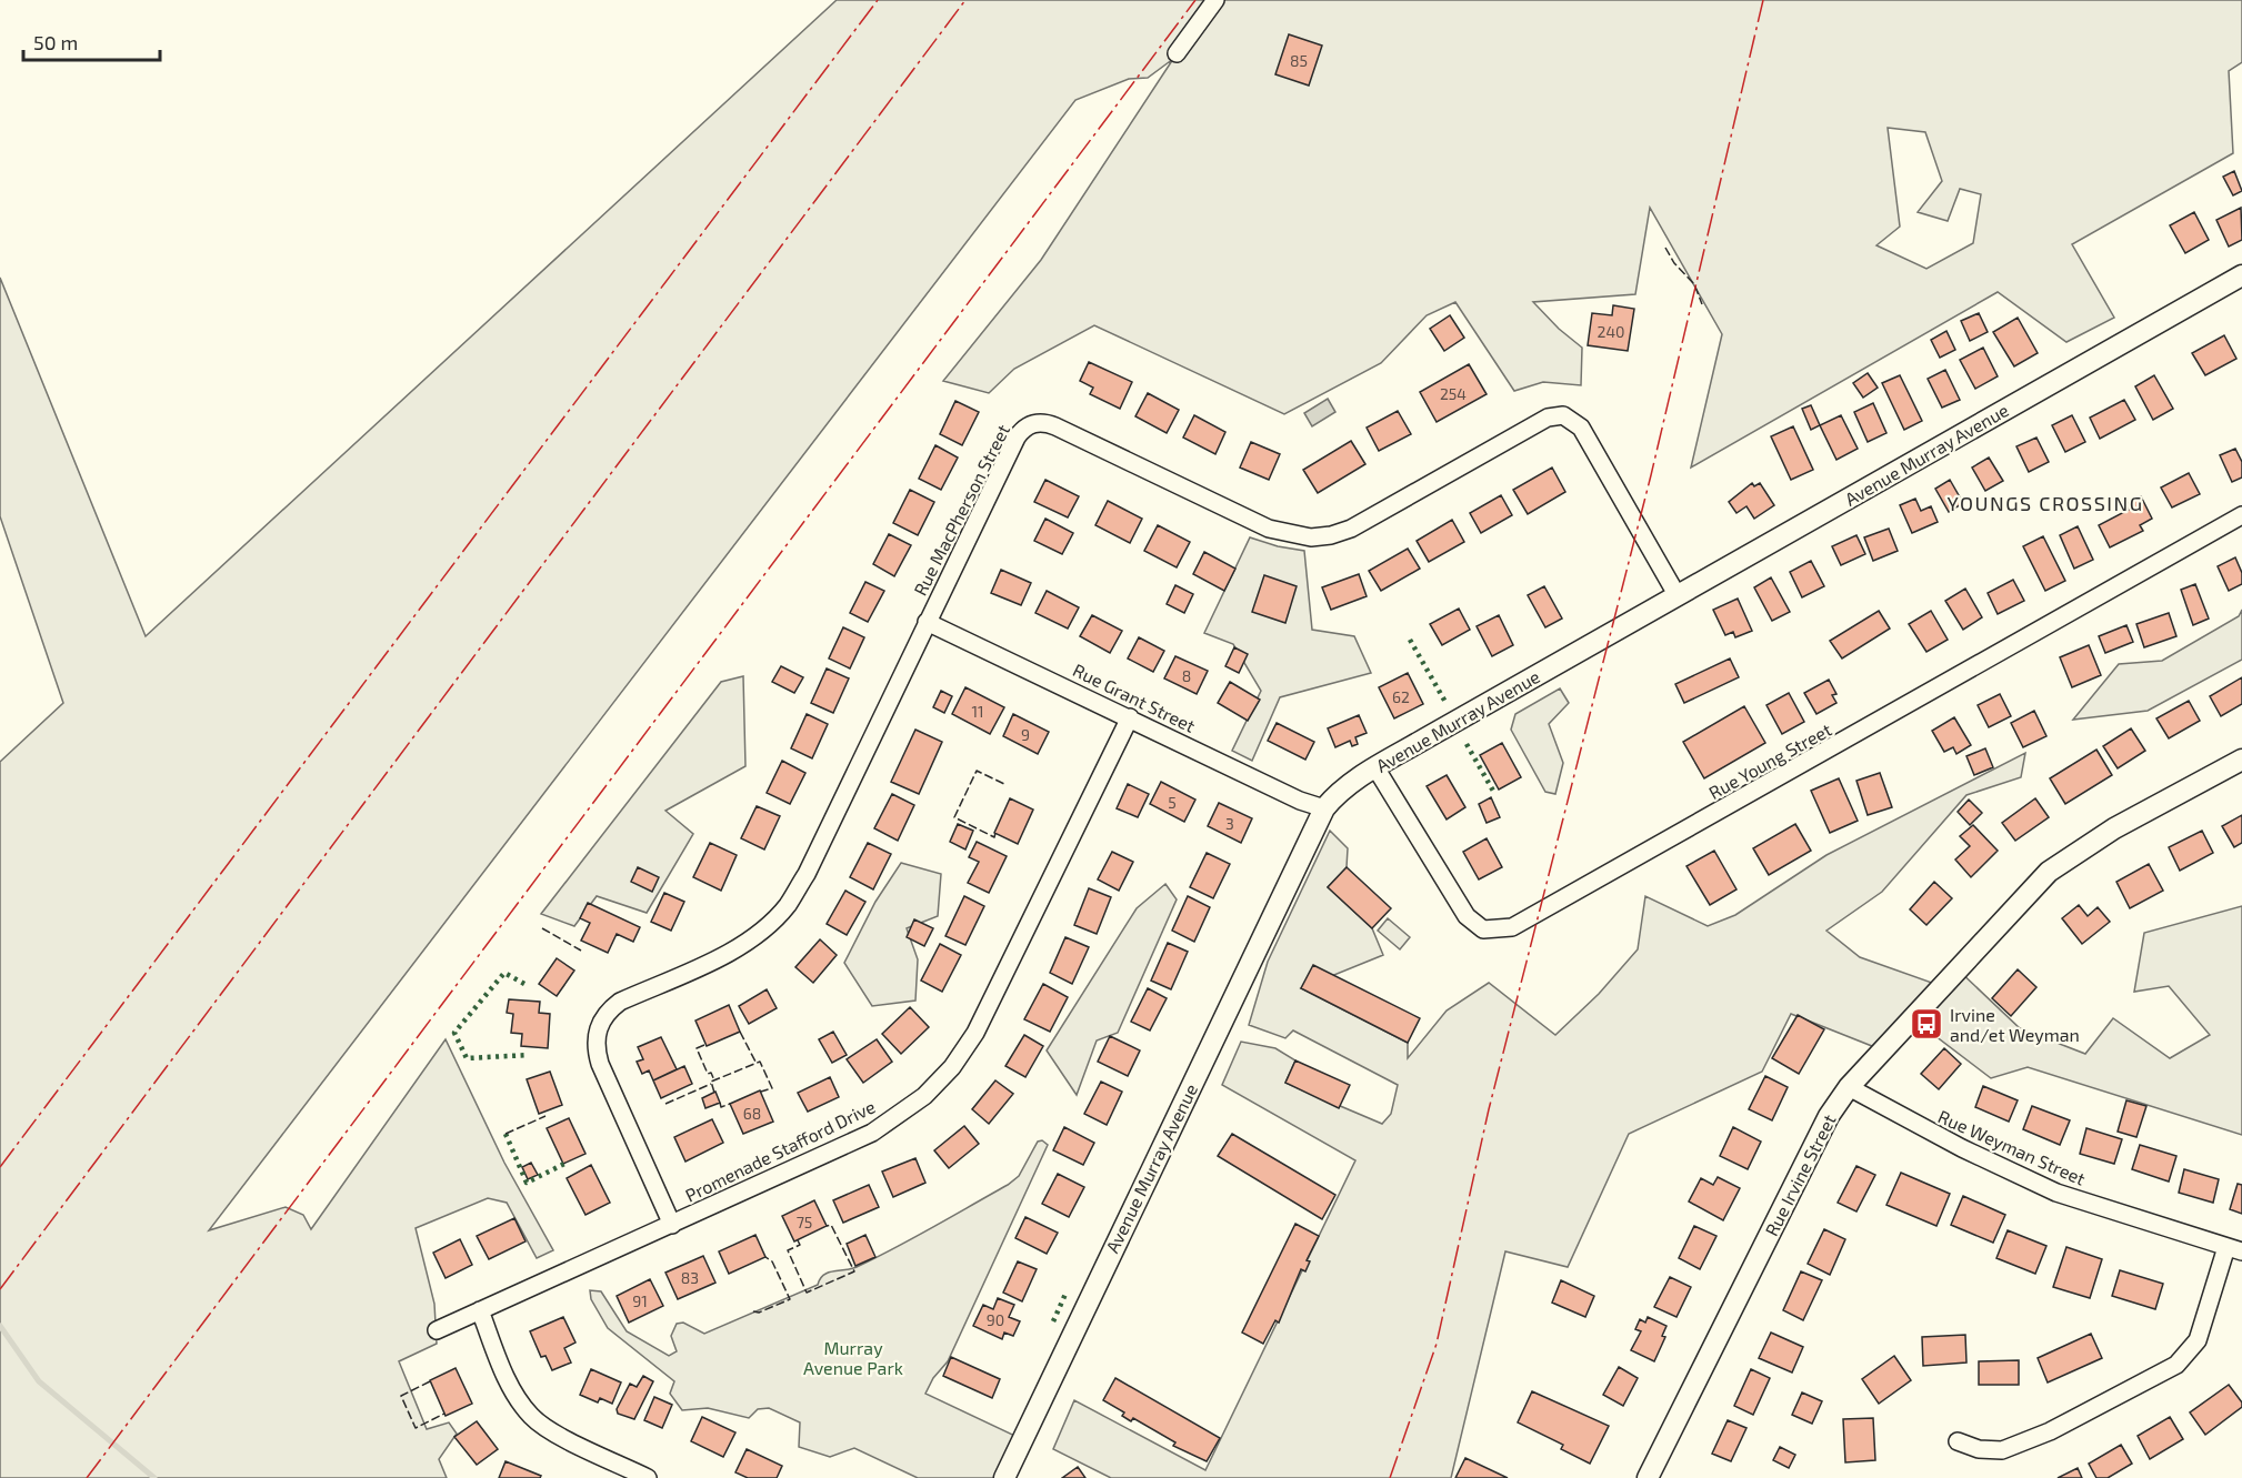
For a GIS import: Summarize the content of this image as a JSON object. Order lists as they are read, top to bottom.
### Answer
{
  "streets": {
    "street": [
      "Avenue Murray Avenue",
      "Rue MacPherson Street",
      "Rue Grant Street",
      "Rue Young Street",
      "Rue Weyman Street",
      "Promenade Stafford Drive",
      "Rue Irvine Street"
    ]
  },
  "crossings": [
    ["Avenue Murray Avenue", "Rue MacPherson Street"],
    ["Avenue Murray Avenue", "Rue Grant Street"],
    ["Avenue Murray Avenue", "Rue Young Street"],
    ["Rue MacPherson Street", "Rue Grant Street"],
    ["Rue MacPherson Street", "Promenade Stafford Drive"],
    ["Rue Grant Street", "Promenade Stafford Drive"],
    ["Rue Weyman Street", "Rue Irvine Street"]
  ],
  "districts": ["YOUNGS CROSSING"],
  "parks": ["Murray Avenue Park"],
  "places": {
    "bus stop": ["Irvine and/et Weyman"]
  },
  "house_numbers": [
    "85",
    "240",
    "254",
    "8",
    "62",
    "11",
    "9",
    "5",
    "3",
    "68",
    "75",
    "83",
    "91",
    "90"
  ],
  "scale_bar": "50 m"
}
